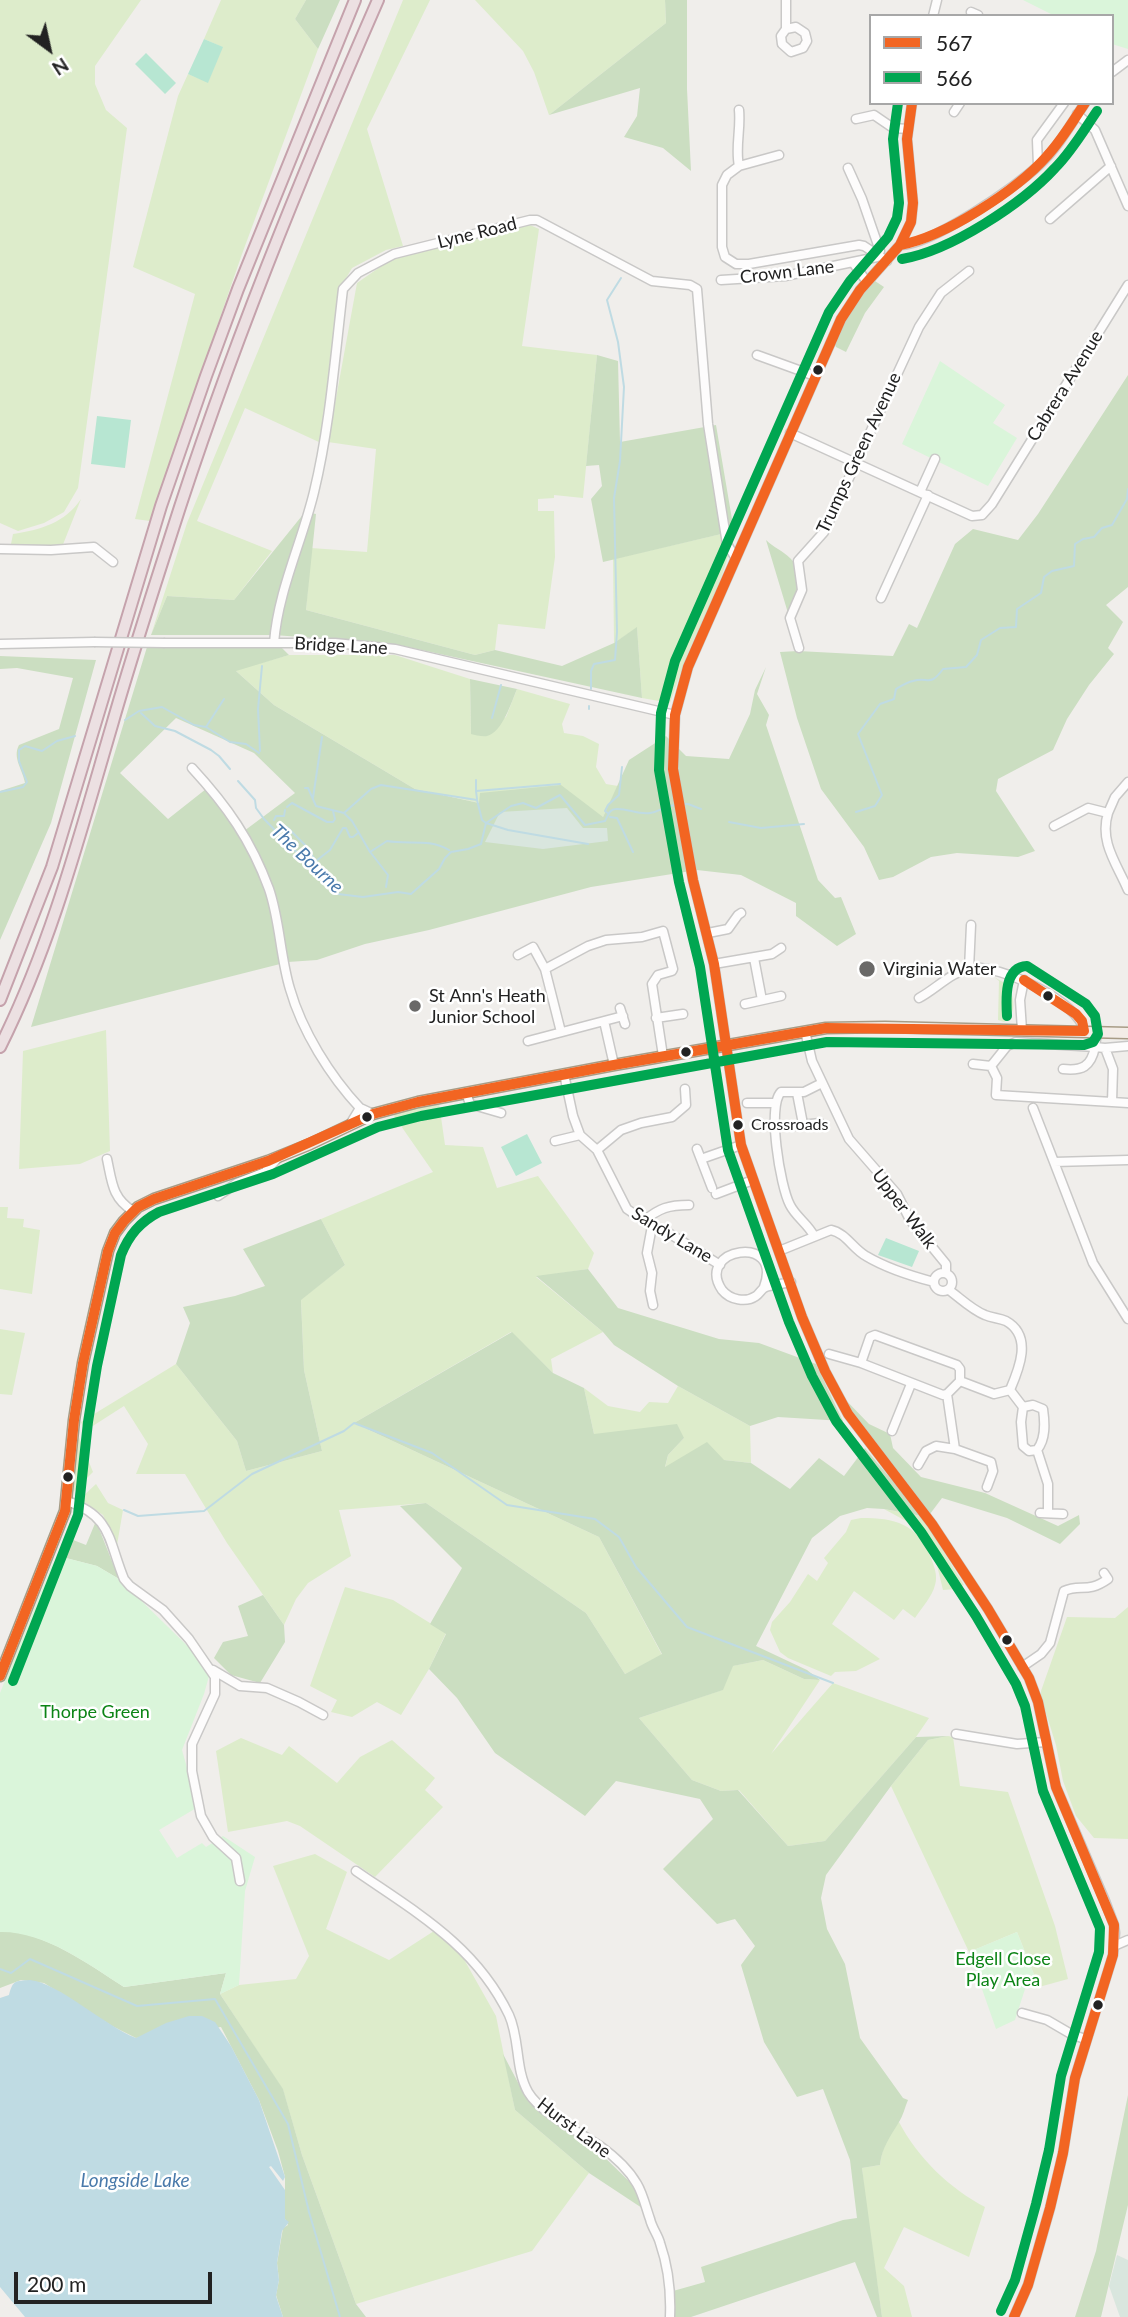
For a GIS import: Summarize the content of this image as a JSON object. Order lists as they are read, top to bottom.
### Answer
{
  "streets": {
    "street": [
      "Lyne Road",
      "Crown Lane",
      "Cabrera Avenue",
      "Trumps Green Avenue",
      "Bridge Lane",
      "Upper Walk",
      "Sandy Lane",
      "Hurst Lane"
    ]
  },
  "crossings": [
    ["Lyne Road", "Bridge Lane"]
  ],
  "water": ["The Bourne", "Longside Lake"],
  "parks": ["Thorpe Green", "Edgell Close Play Area"],
  "places": ["Virginia Water", "St Ann's Heath Junior School", "Crossroads"],
  "lines": ["transit line 567", "transit line 566"],
  "legend": ["567", "566"],
  "scale_bar": "200 m",
  "north": "bottom right"
}
